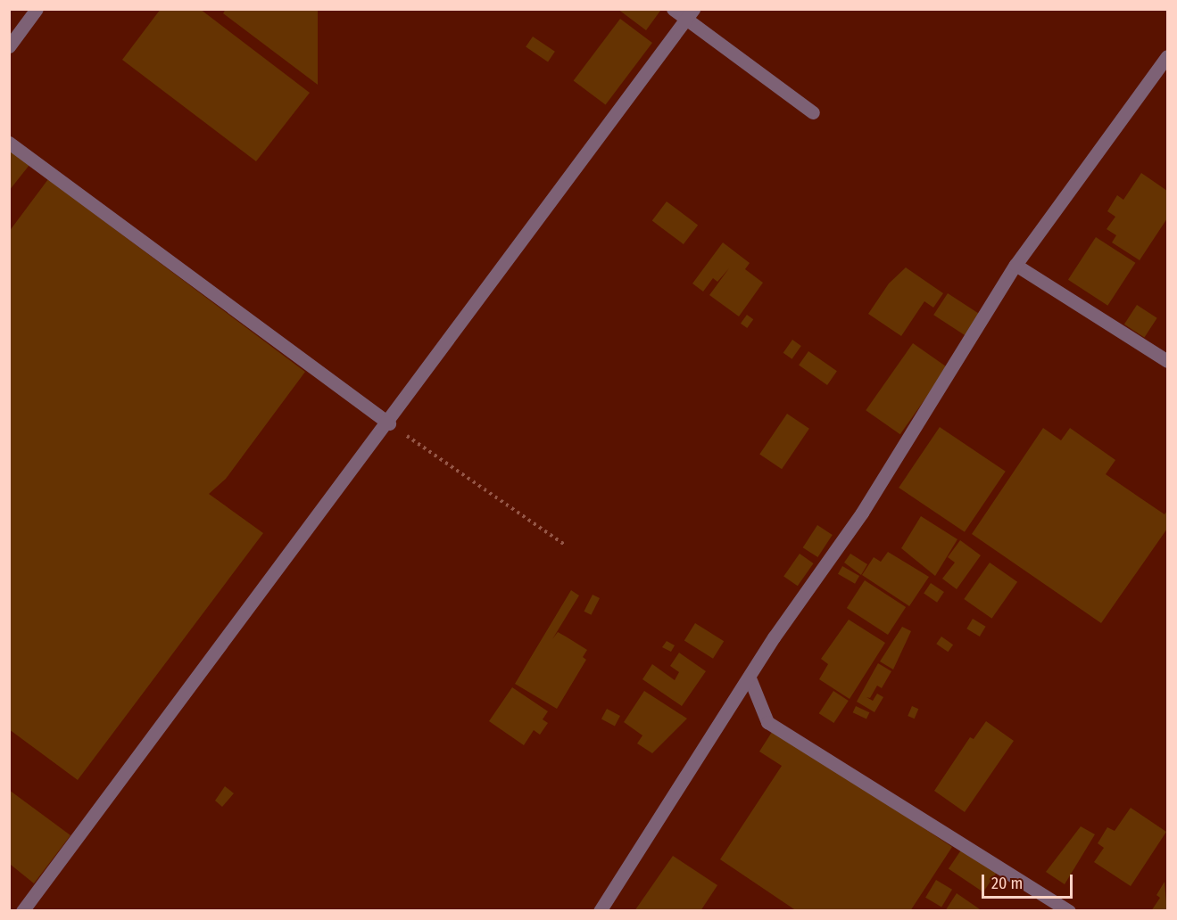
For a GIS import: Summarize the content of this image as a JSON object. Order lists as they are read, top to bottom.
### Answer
{
  "scale_bar": "20 m"
}
